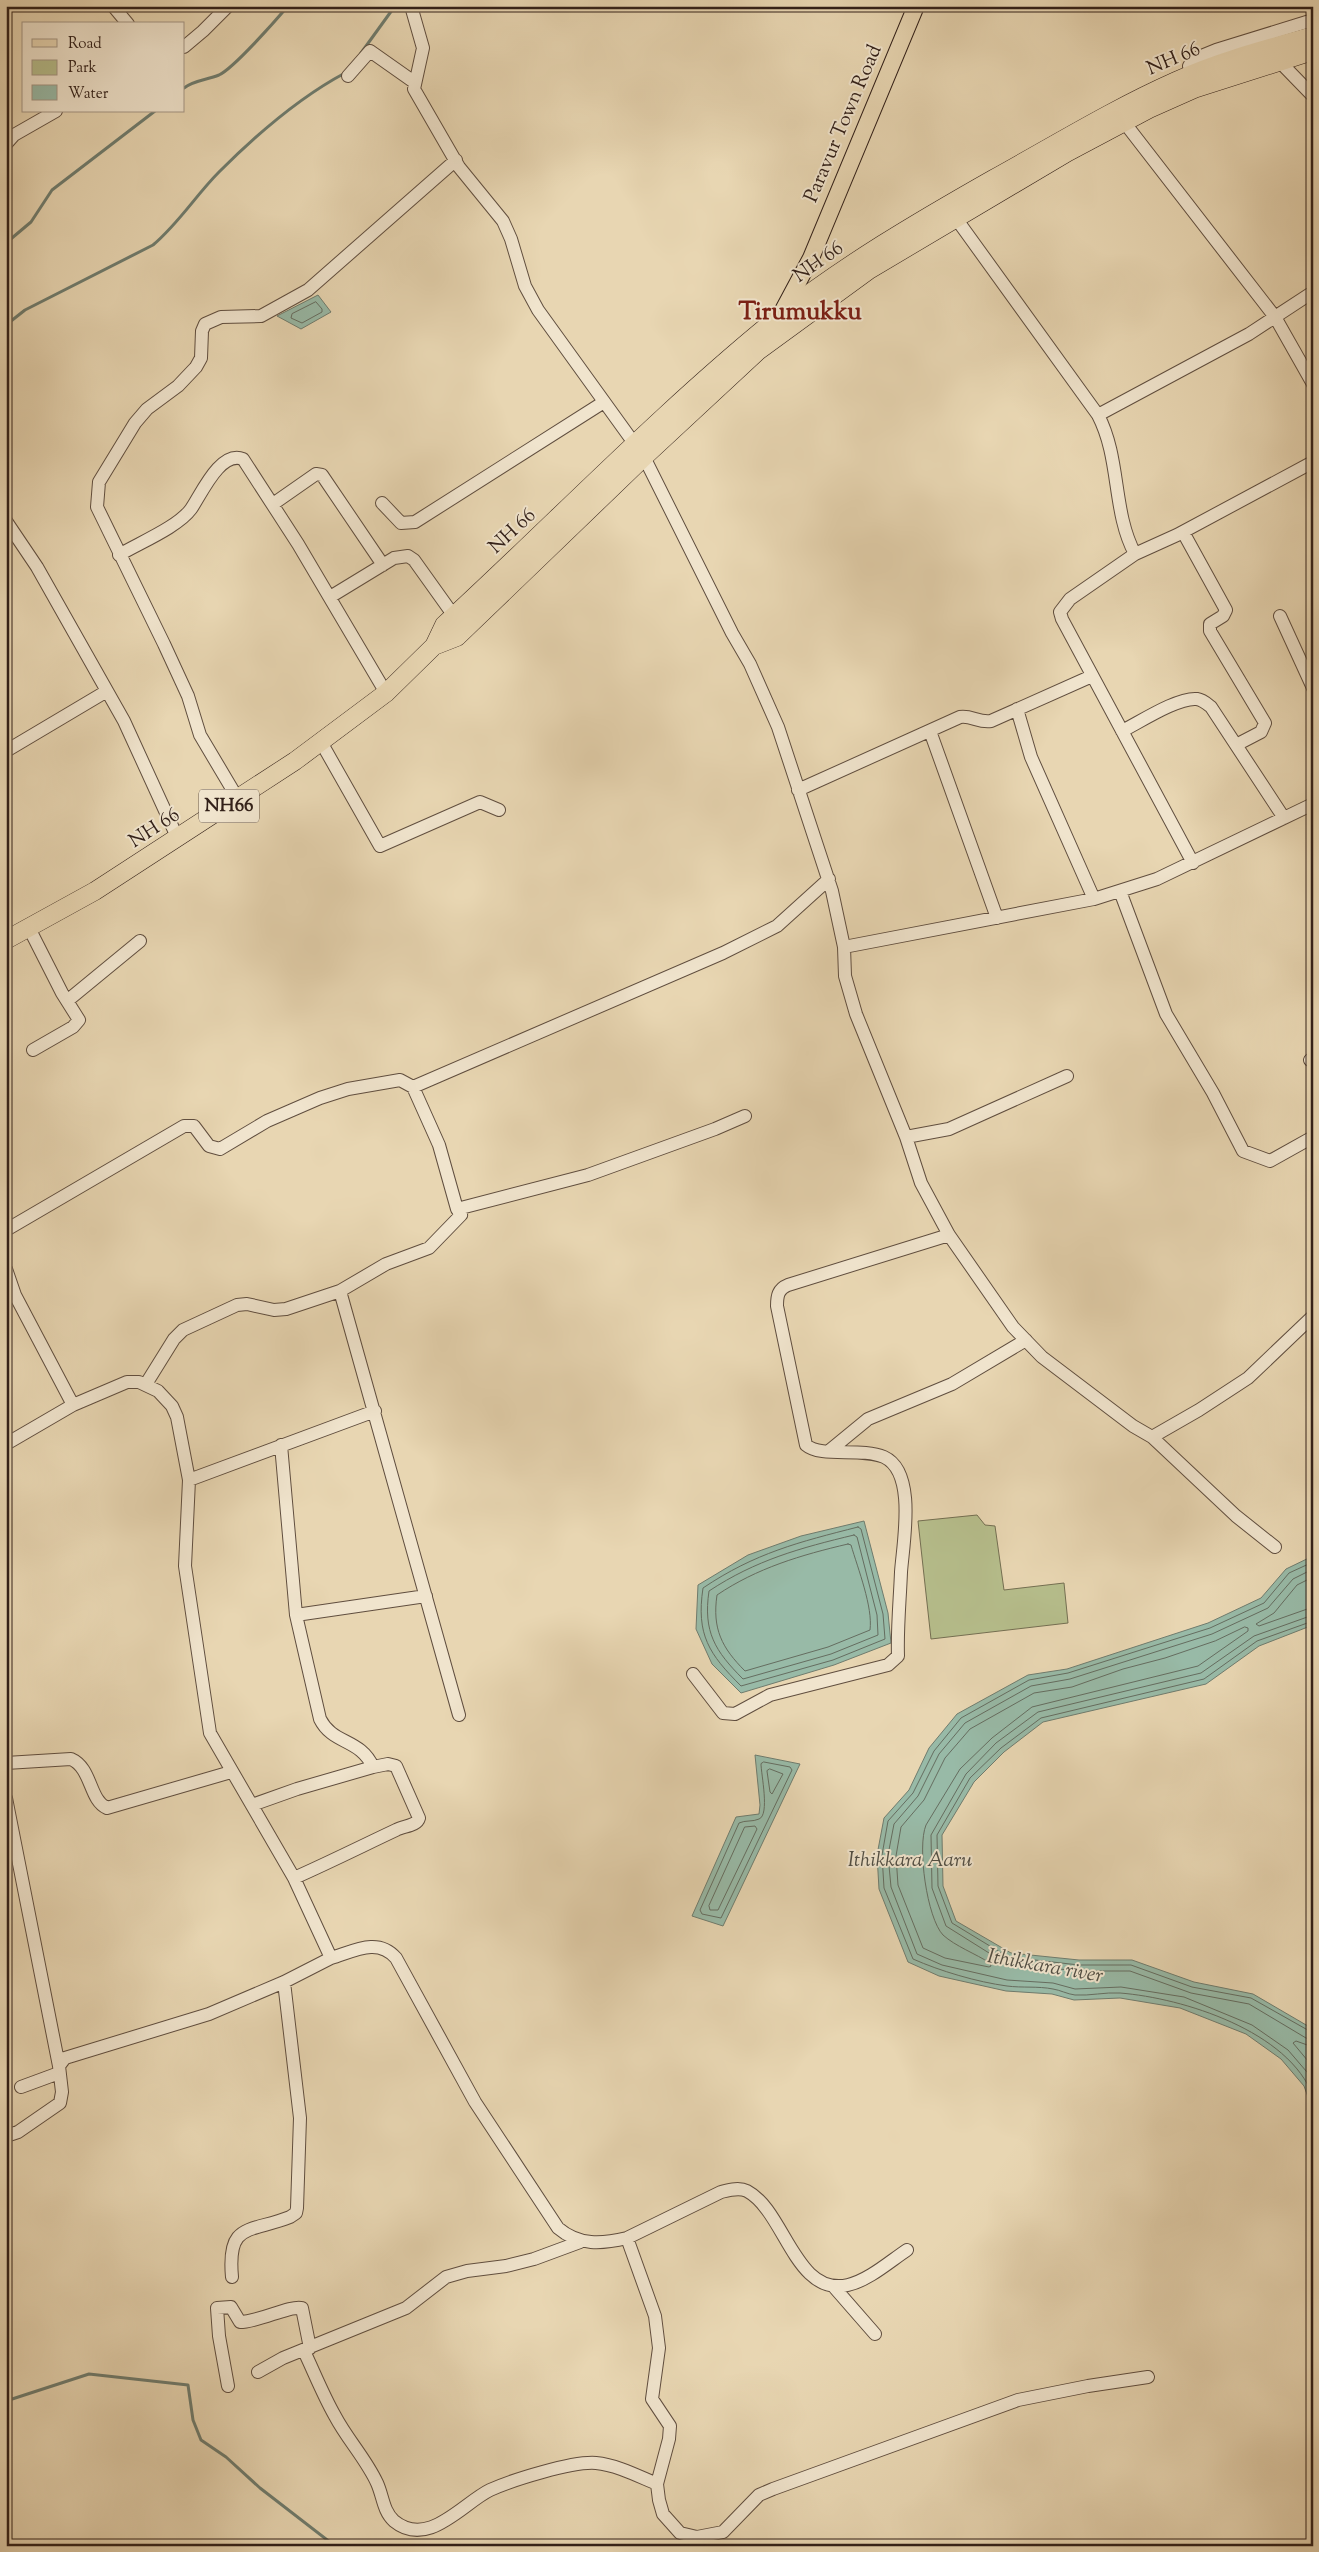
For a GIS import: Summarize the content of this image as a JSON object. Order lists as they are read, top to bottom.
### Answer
{
  "streets": {
    "highway": ["NH 66", "NH66"],
    "main road": ["Paravur Town Road"]
  },
  "crossings": [
    ["NH 66", "Paravur Town Road"]
  ],
  "districts": ["Tirumukku"],
  "water": ["Ithikkara Aaru", "Ithikkara river"],
  "legend": ["Road", "Park", "Water"]
}
